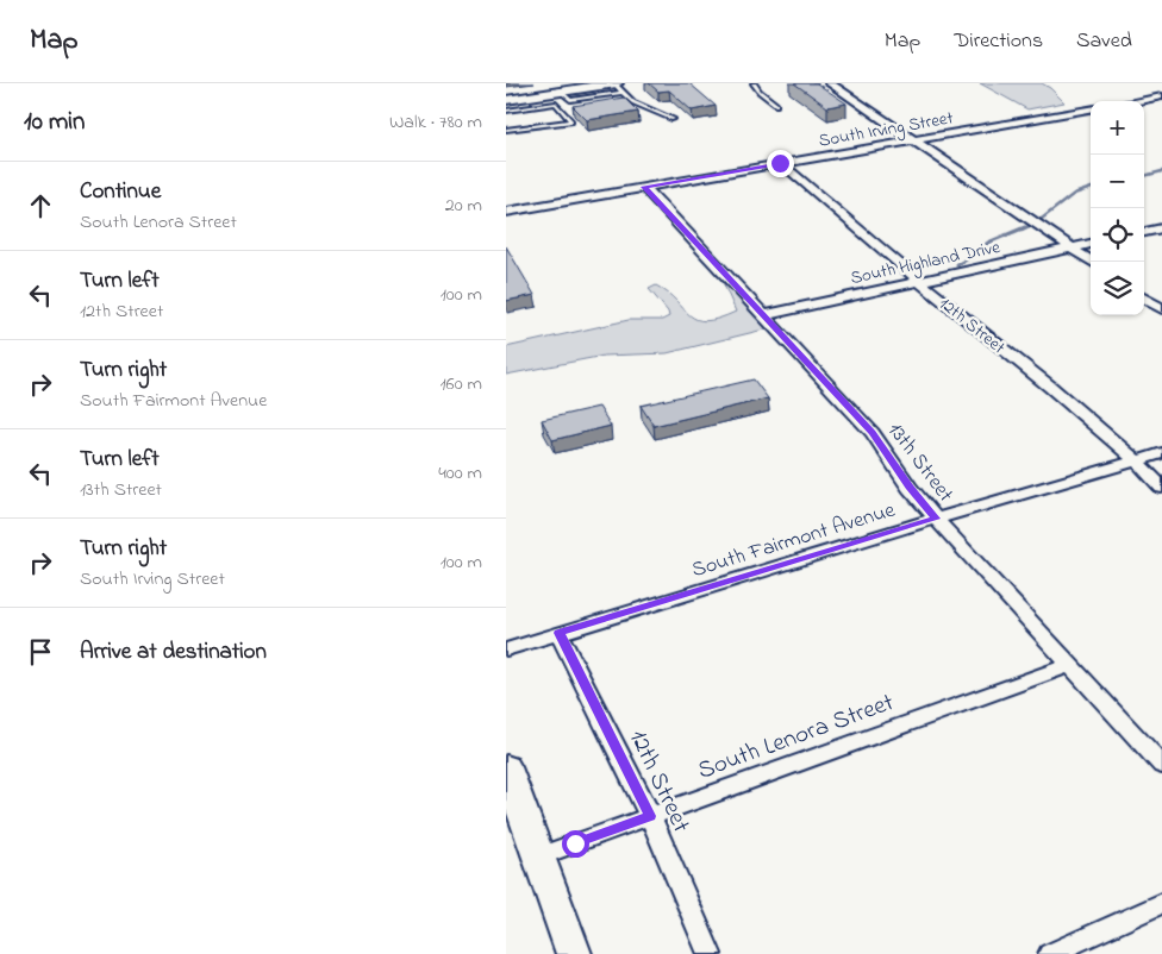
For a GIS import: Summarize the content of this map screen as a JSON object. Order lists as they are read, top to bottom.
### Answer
{
  "streets": {
    "street": [
      "South Irving Street",
      "South Highland Drive",
      "12th Street",
      "13th Street",
      "South Fairmont Avenue",
      "South Lenora Street"
    ]
  },
  "crossings": [
    ["South Irving Street", "12th Street"],
    ["South Irving Street", "13th Street"],
    ["South Highland Drive", "12th Street"],
    ["South Highland Drive", "13th Street"],
    ["12th Street", "South Fairmont Avenue"],
    ["12th Street", "South Lenora Street"],
    ["13th Street", "South Fairmont Avenue"],
    ["13th Street", "South Lenora Street"]
  ],
  "page": {
    "header": "Map",
    "nav": ["Map", "Directions", "Saved"],
    "heading": ["10 min", "Walk · 780 m"],
    "map_buttons": ["+", "−"],
    "list": [
      ["Continue", "South Lenora Street", "20 m"],
      ["Turn left", "12th Street", "100 m"],
      ["Turn right", "South Fairmont Avenue", "160 m"],
      ["Turn left", "13th Street", "400 m"],
      ["Turn right", "South Irving Street", "100 m"],
      "Arrive at destination"
    ]
  }
}
